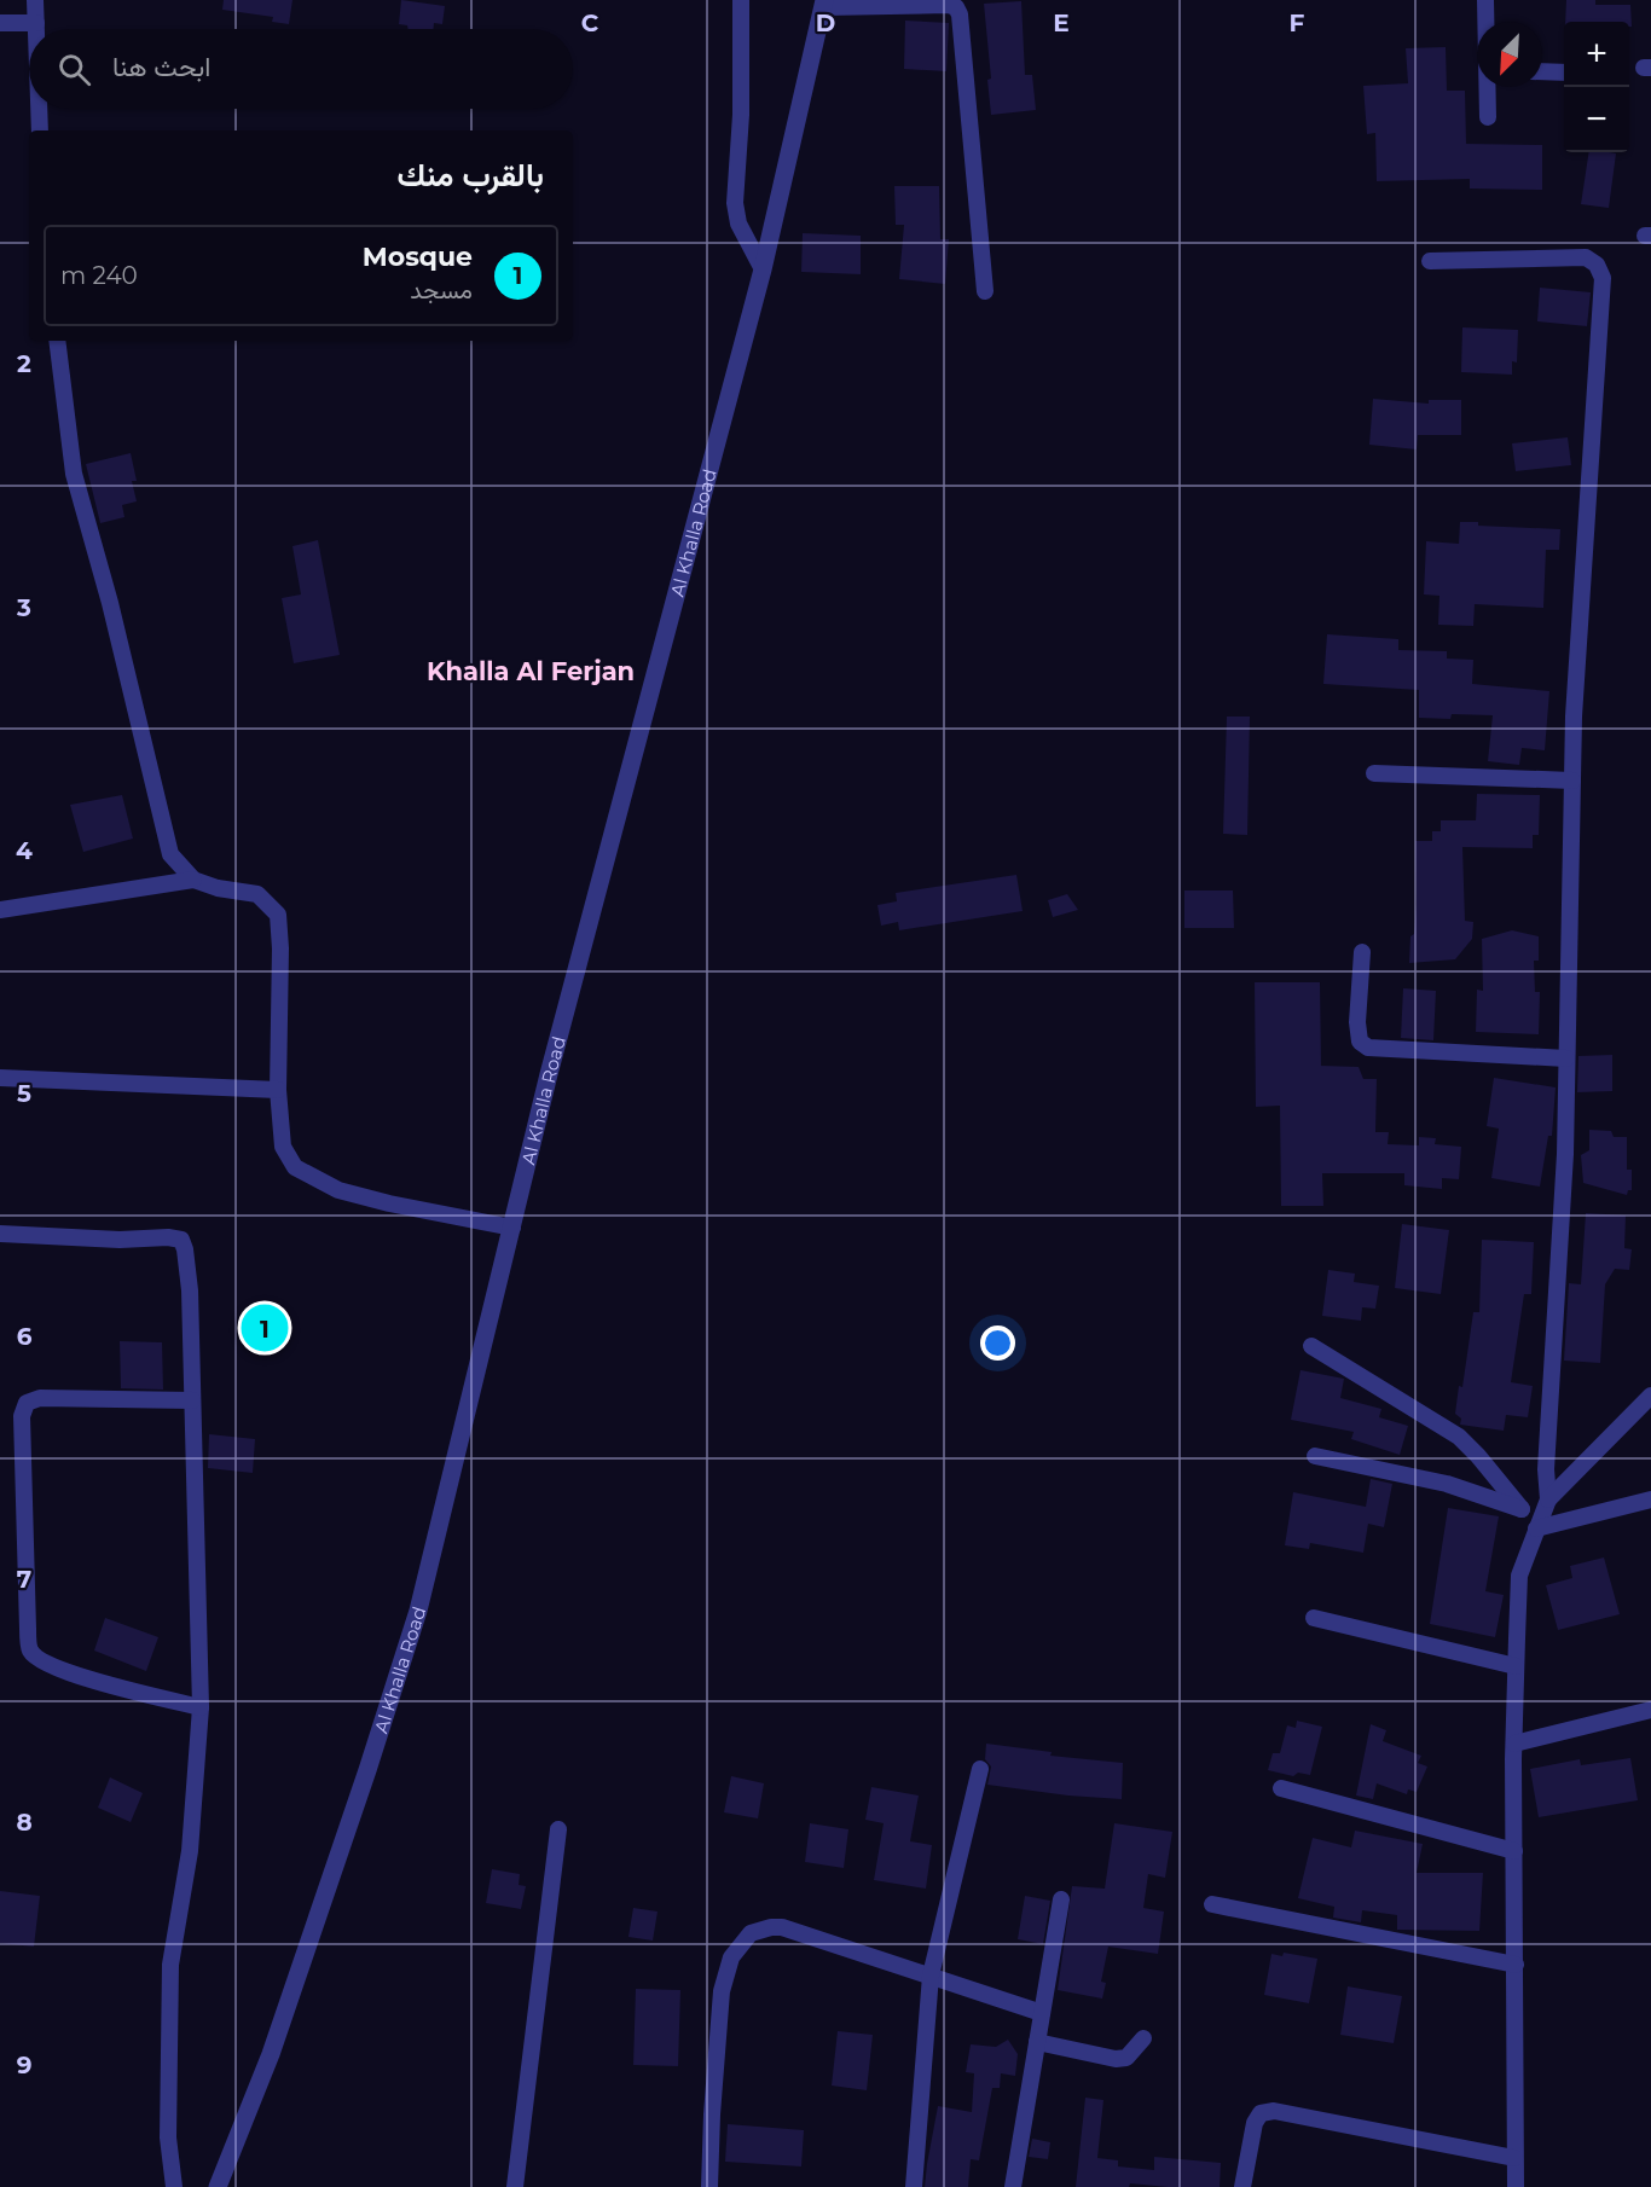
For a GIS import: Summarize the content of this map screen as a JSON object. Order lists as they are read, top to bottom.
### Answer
{
  "streets": {
    "street": ["Al Khalla Road"]
  },
  "districts": ["Khalla Al Ferjan"],
  "north": "bottom left",
  "page": {
    "map_buttons": ["+", "−"],
    "search": "ابحث هنا",
    "heading": "بالقرب منك",
    "list": [
      {
        "mark": "1",
        "name": "Mosque",
        "note": "مسجد",
        "value": "240 m"
      }
    ],
    "pins": "1"
  },
  "grid": {
    "columns": [
      "C",
      "D",
      "E",
      "F"
    ],
    "rows": [
      "2",
      "3",
      "4",
      "5",
      "6",
      "7",
      "8",
      "9"
    ]
  }
}
